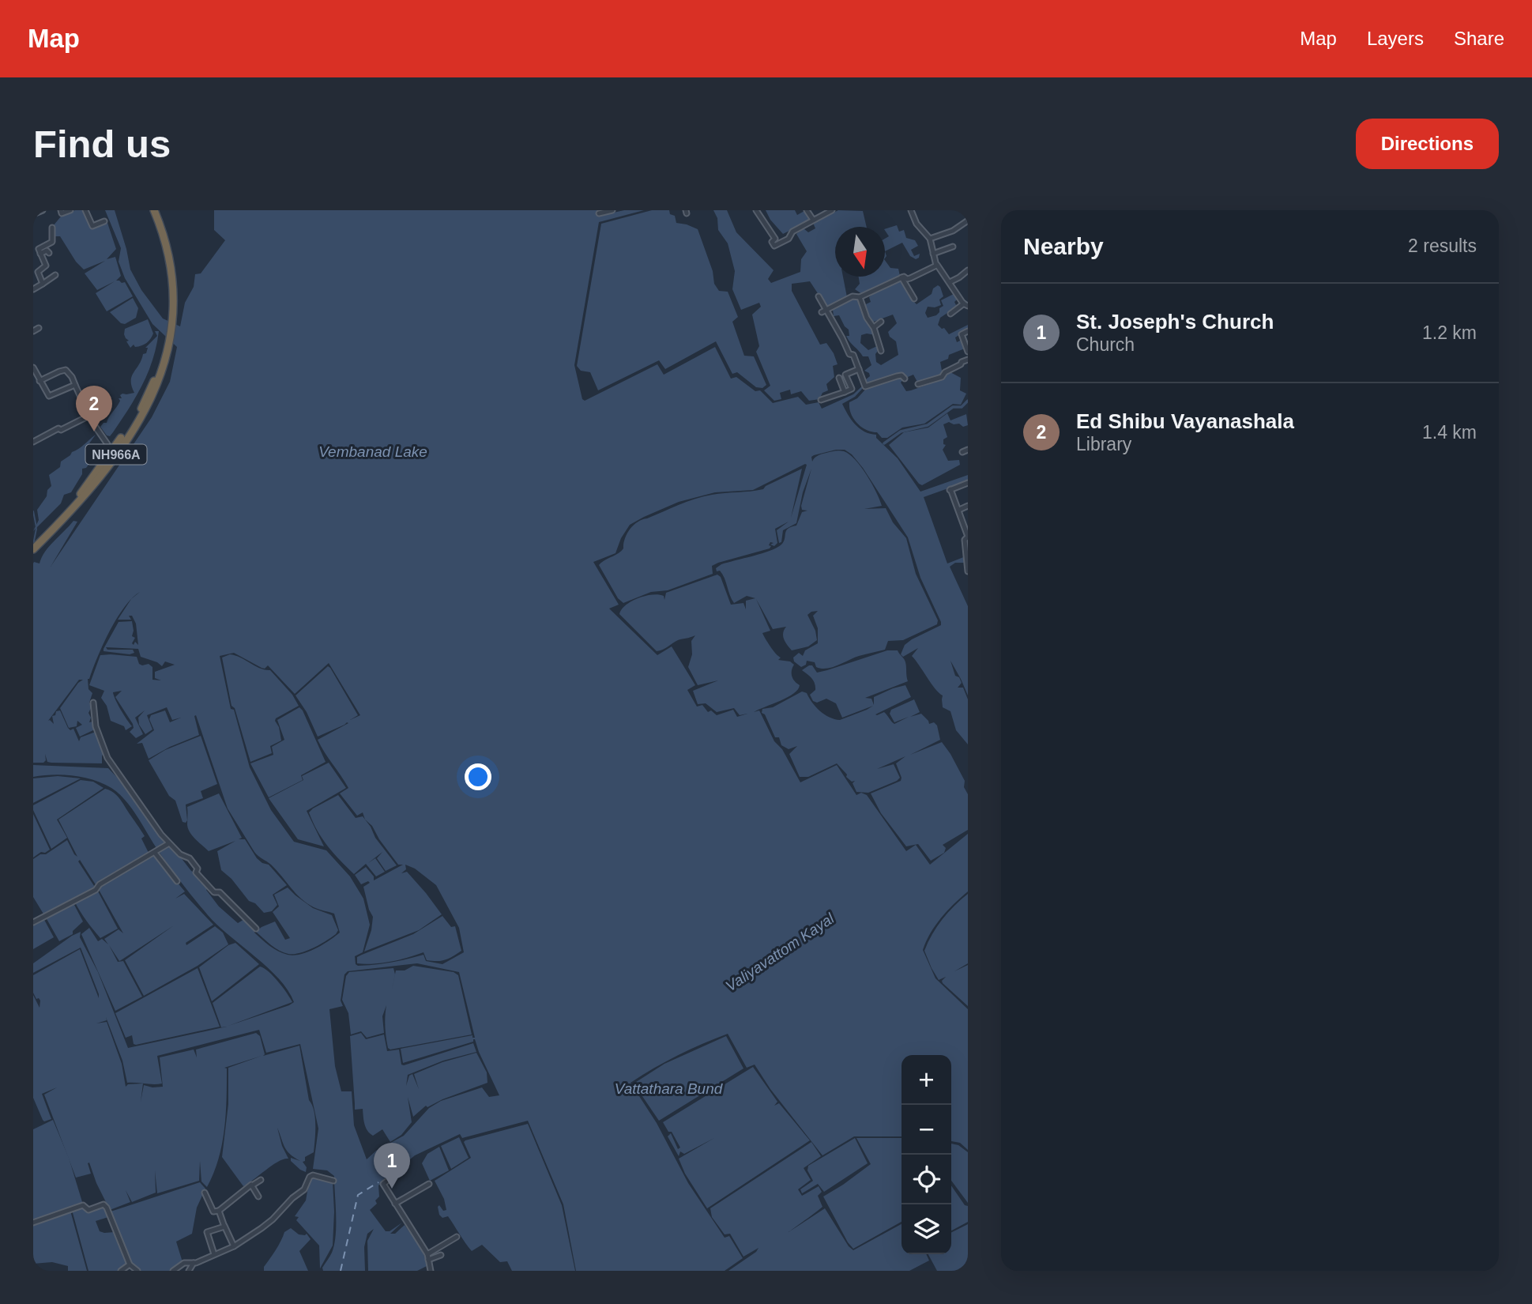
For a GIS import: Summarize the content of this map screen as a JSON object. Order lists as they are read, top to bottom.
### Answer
{
  "streets": {
    "highway": ["NH966A"]
  },
  "water": ["Vembanad Lake", "Valiyavattom Kayal", "Vattathara Bund"],
  "north": "bottom",
  "page": {
    "header": "Map",
    "nav": ["Map", "Layers", "Share"],
    "buttons": "Directions",
    "title": "Find us",
    "heading": ["Nearby", "2 results"],
    "list": [
      {
        "mark": "1",
        "name": "St. Joseph's Church",
        "note": "Church",
        "value": "1.2 km"
      },
      {
        "mark": "2",
        "name": "Ed Shibu Vayanashala",
        "note": "Library",
        "value": "1.4 km"
      }
    ],
    "pins": ["2", "1"],
    "map_buttons": ["+", "−"]
  }
}
